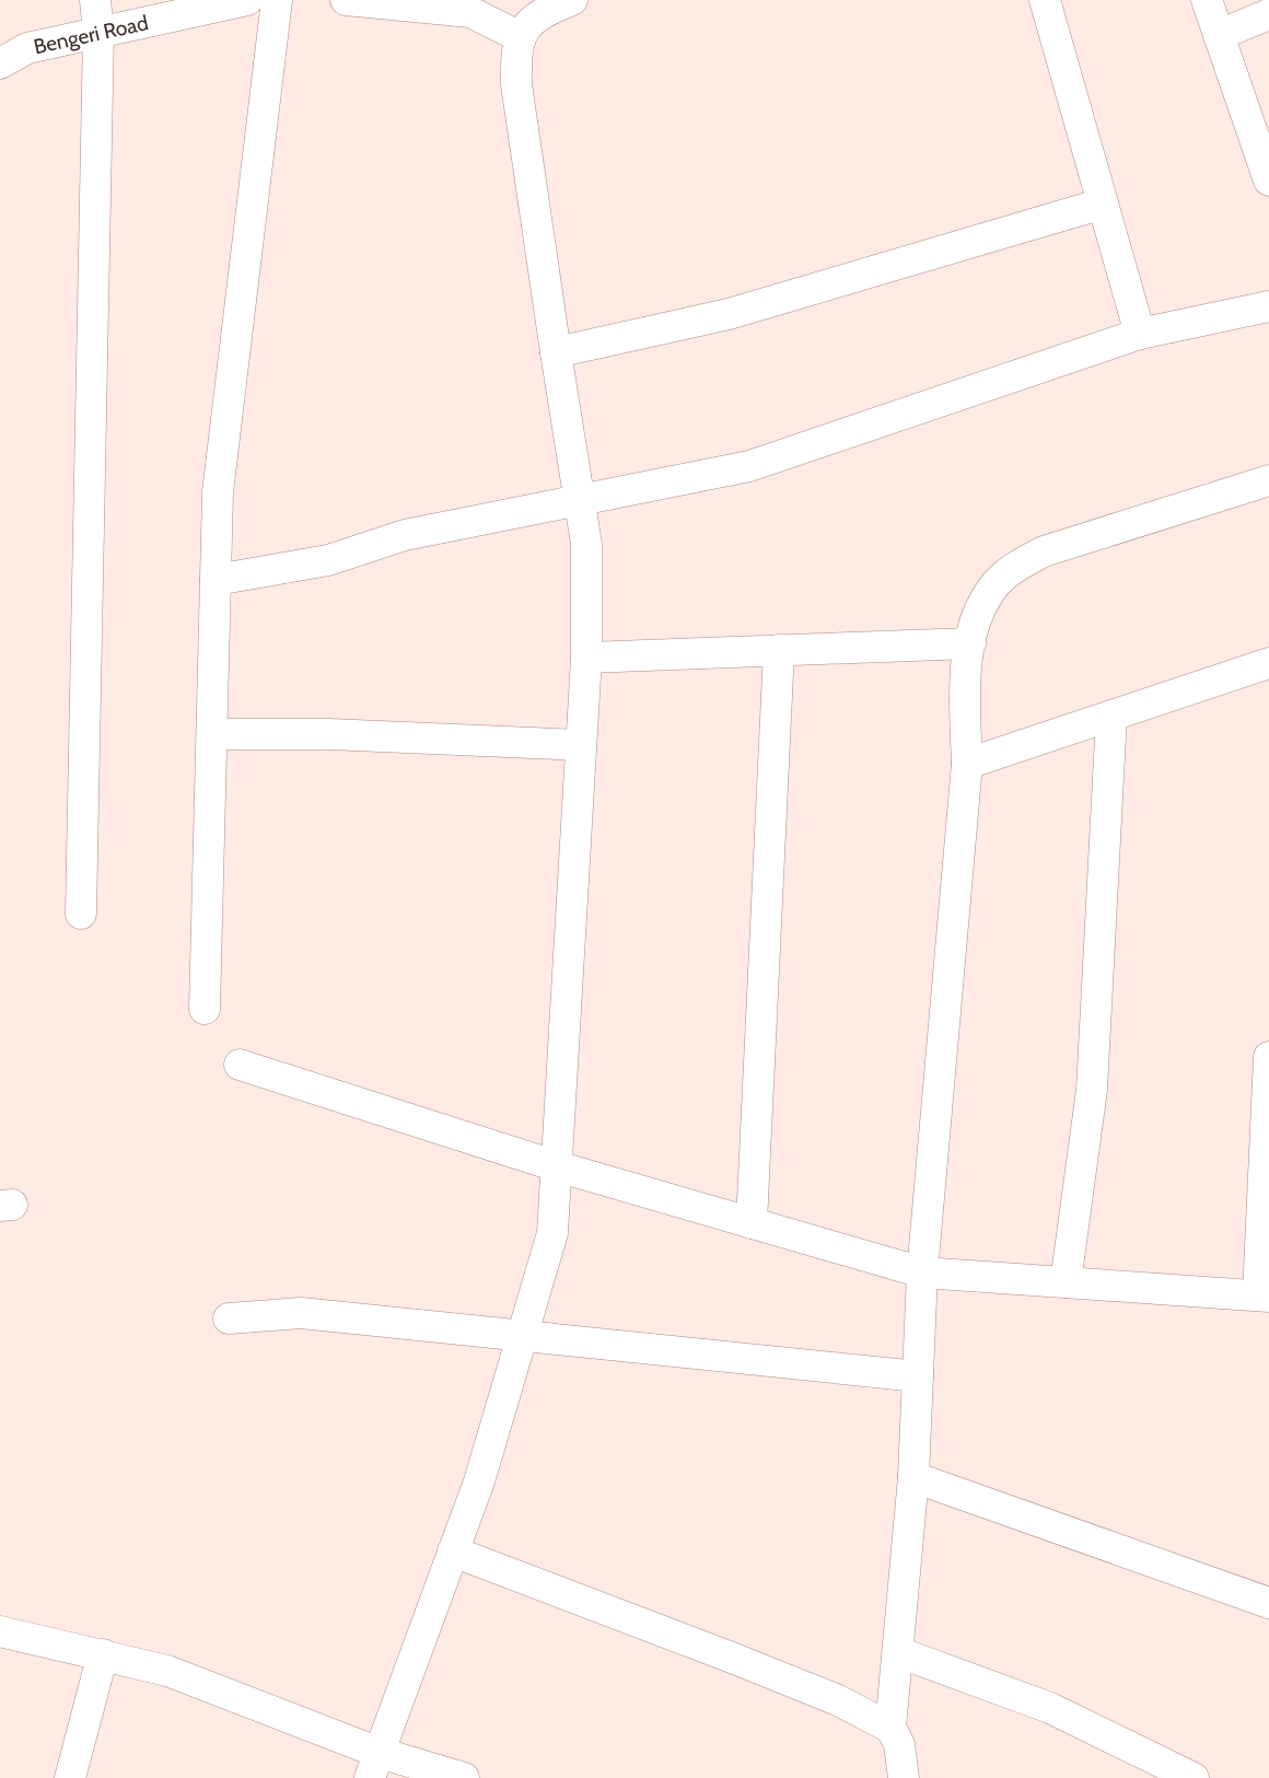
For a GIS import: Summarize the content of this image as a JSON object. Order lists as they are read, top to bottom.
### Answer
{
  "streets": {
    "street": ["Bengeri Road"]
  }
}
